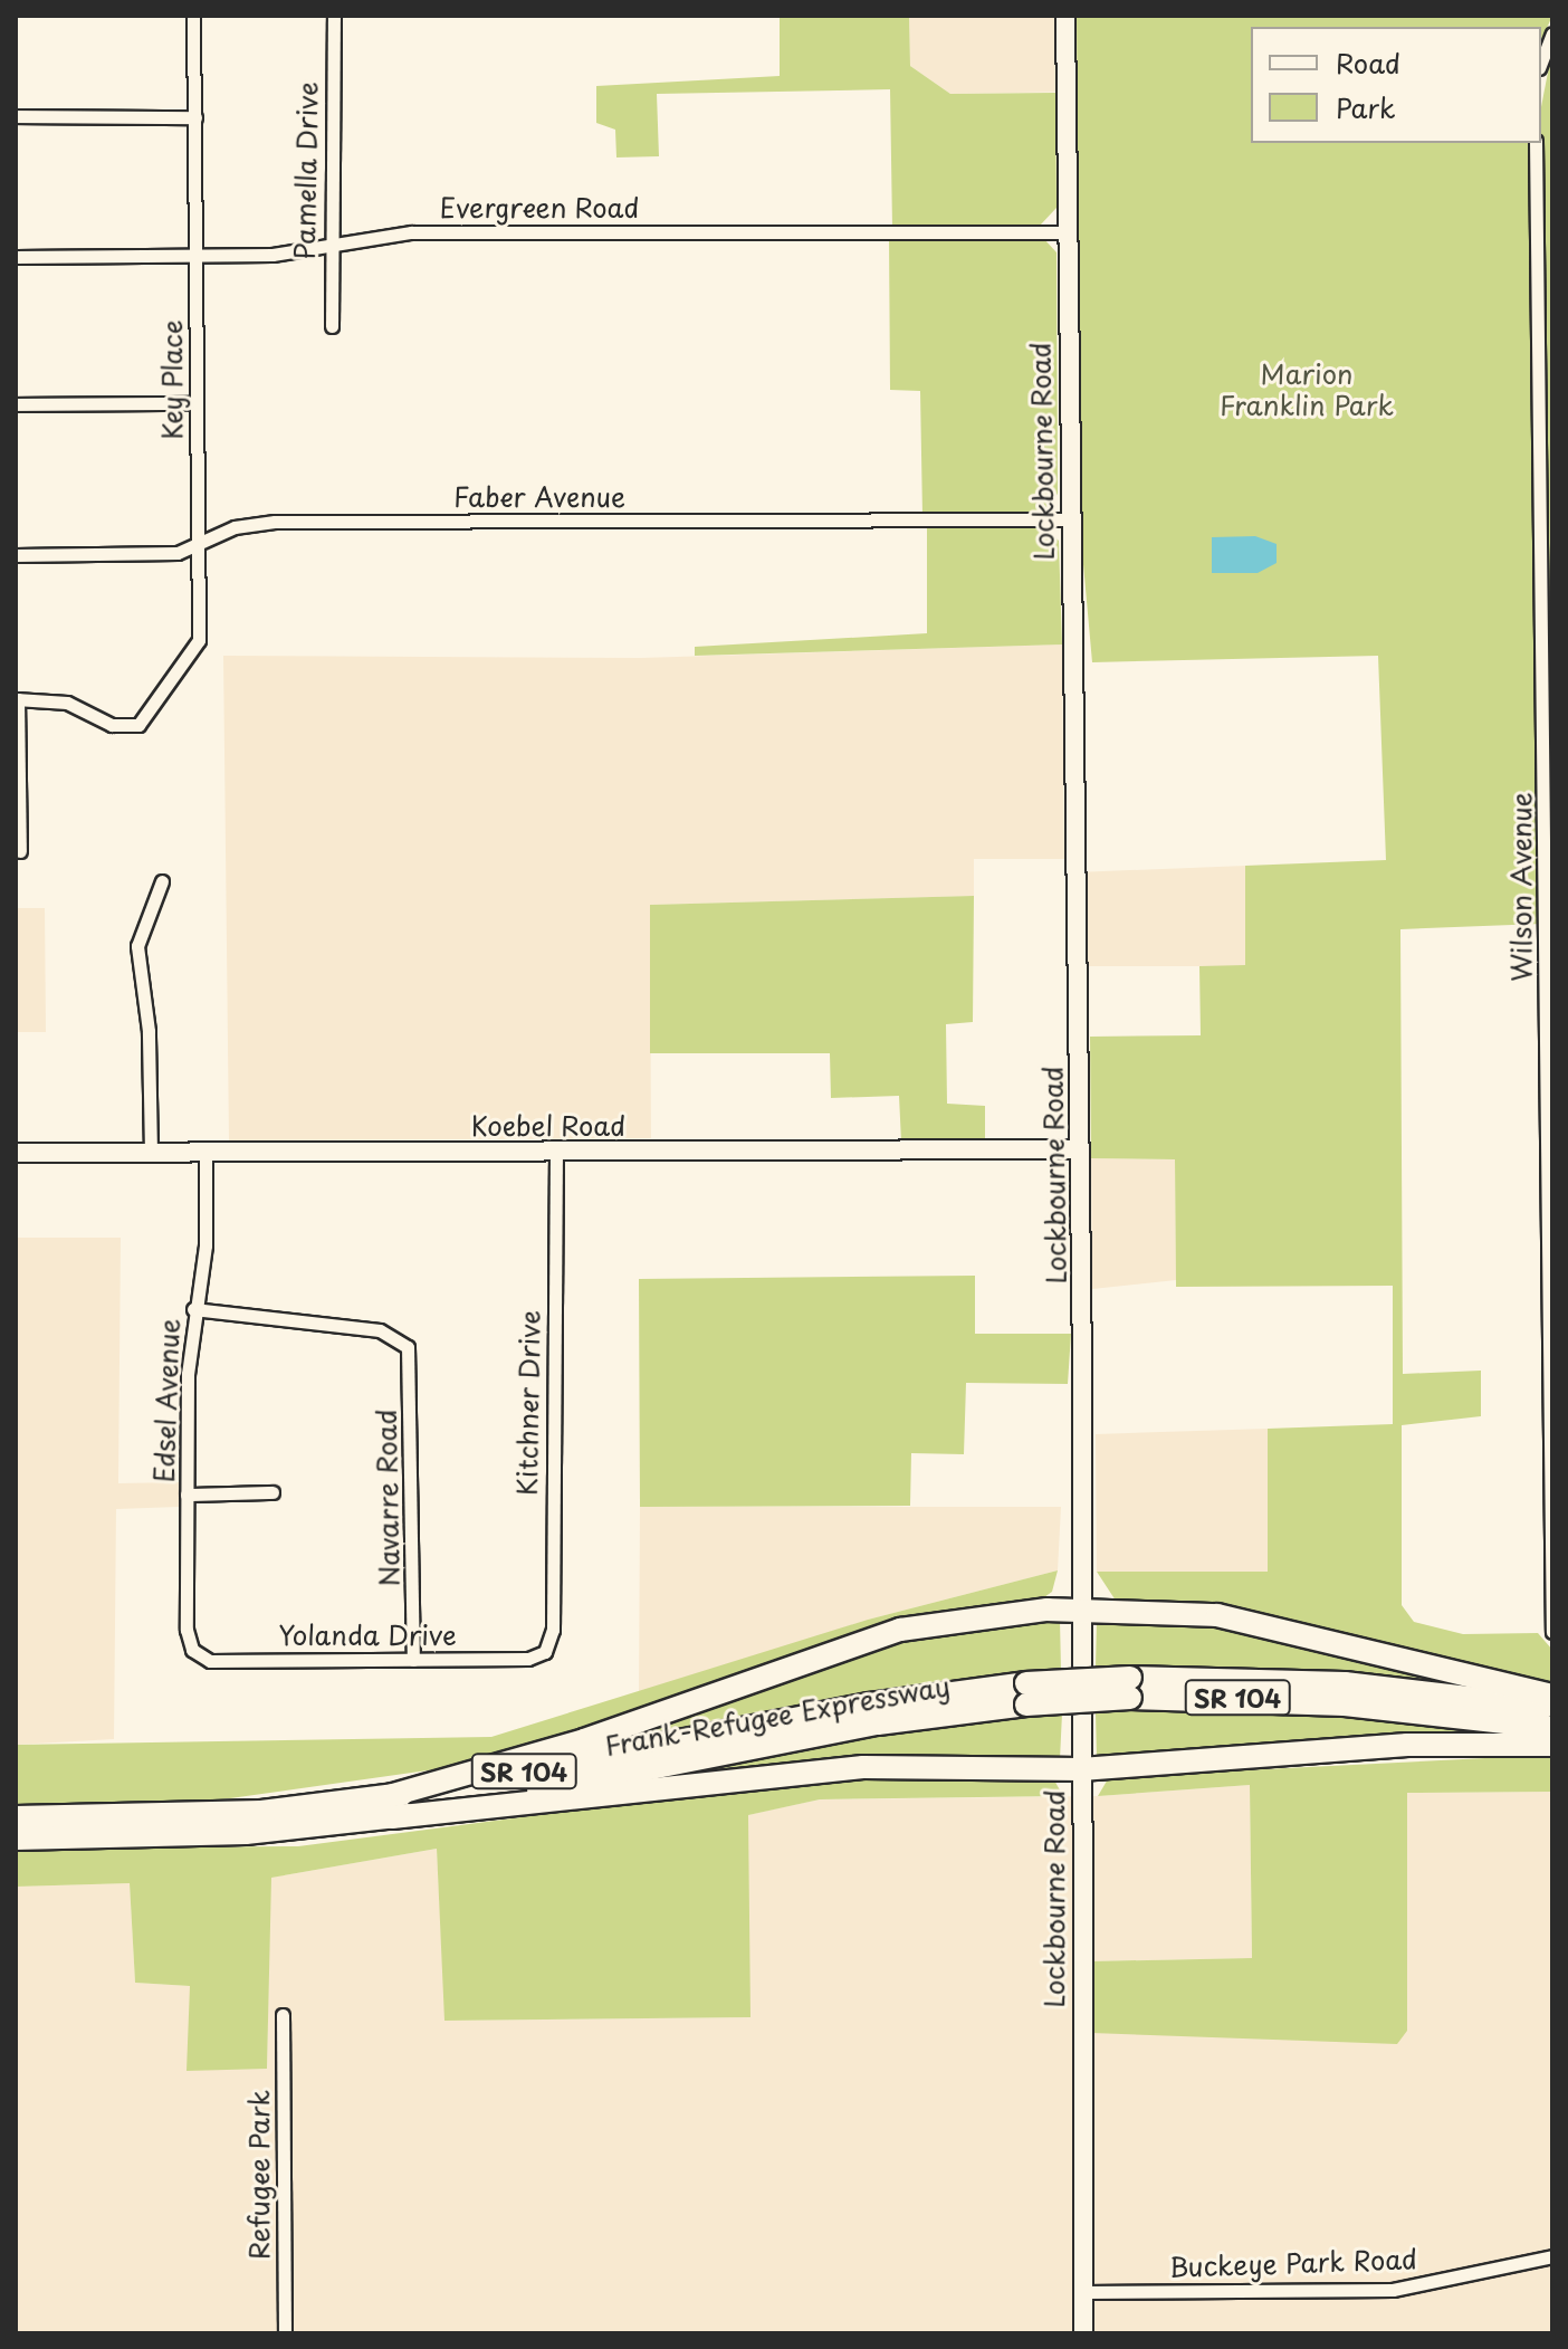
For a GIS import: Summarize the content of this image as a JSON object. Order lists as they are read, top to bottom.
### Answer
{
  "streets": {
    "highway": ["SR 104", "Frank-Refugee Expressway"],
    "main road": ["Lockbourne Road", "Koebel Road"],
    "street": [
      "Pamella Drive",
      "Evergreen Road",
      "Key Place",
      "Faber Avenue",
      "Wilson Avenue",
      "Edsel Avenue",
      "Kitchner Drive",
      "Navarre Road",
      "Yolanda Drive",
      "Refugee Park",
      "Buckeye Park Road"
    ]
  },
  "crossings": [
    ["Pamella Drive", "Evergreen Road"],
    ["Evergreen Road", "Key Place"],
    ["Evergreen Road", "Lockbourne Road"],
    ["Key Place", "Faber Avenue"],
    ["Lockbourne Road", "Faber Avenue"],
    ["Lockbourne Road", "Koebel Road"],
    ["Lockbourne Road", "Buckeye Park Road"],
    ["Koebel Road", "Edsel Avenue"],
    ["Koebel Road", "Kitchner Drive"],
    ["Edsel Avenue", "Navarre Road"],
    ["Edsel Avenue", "Yolanda Drive"],
    ["Kitchner Drive", "Yolanda Drive"],
    ["Navarre Road", "Yolanda Drive"]
  ],
  "parks": ["Marion Franklin Park"],
  "legend": ["Road", "Park"]
}
